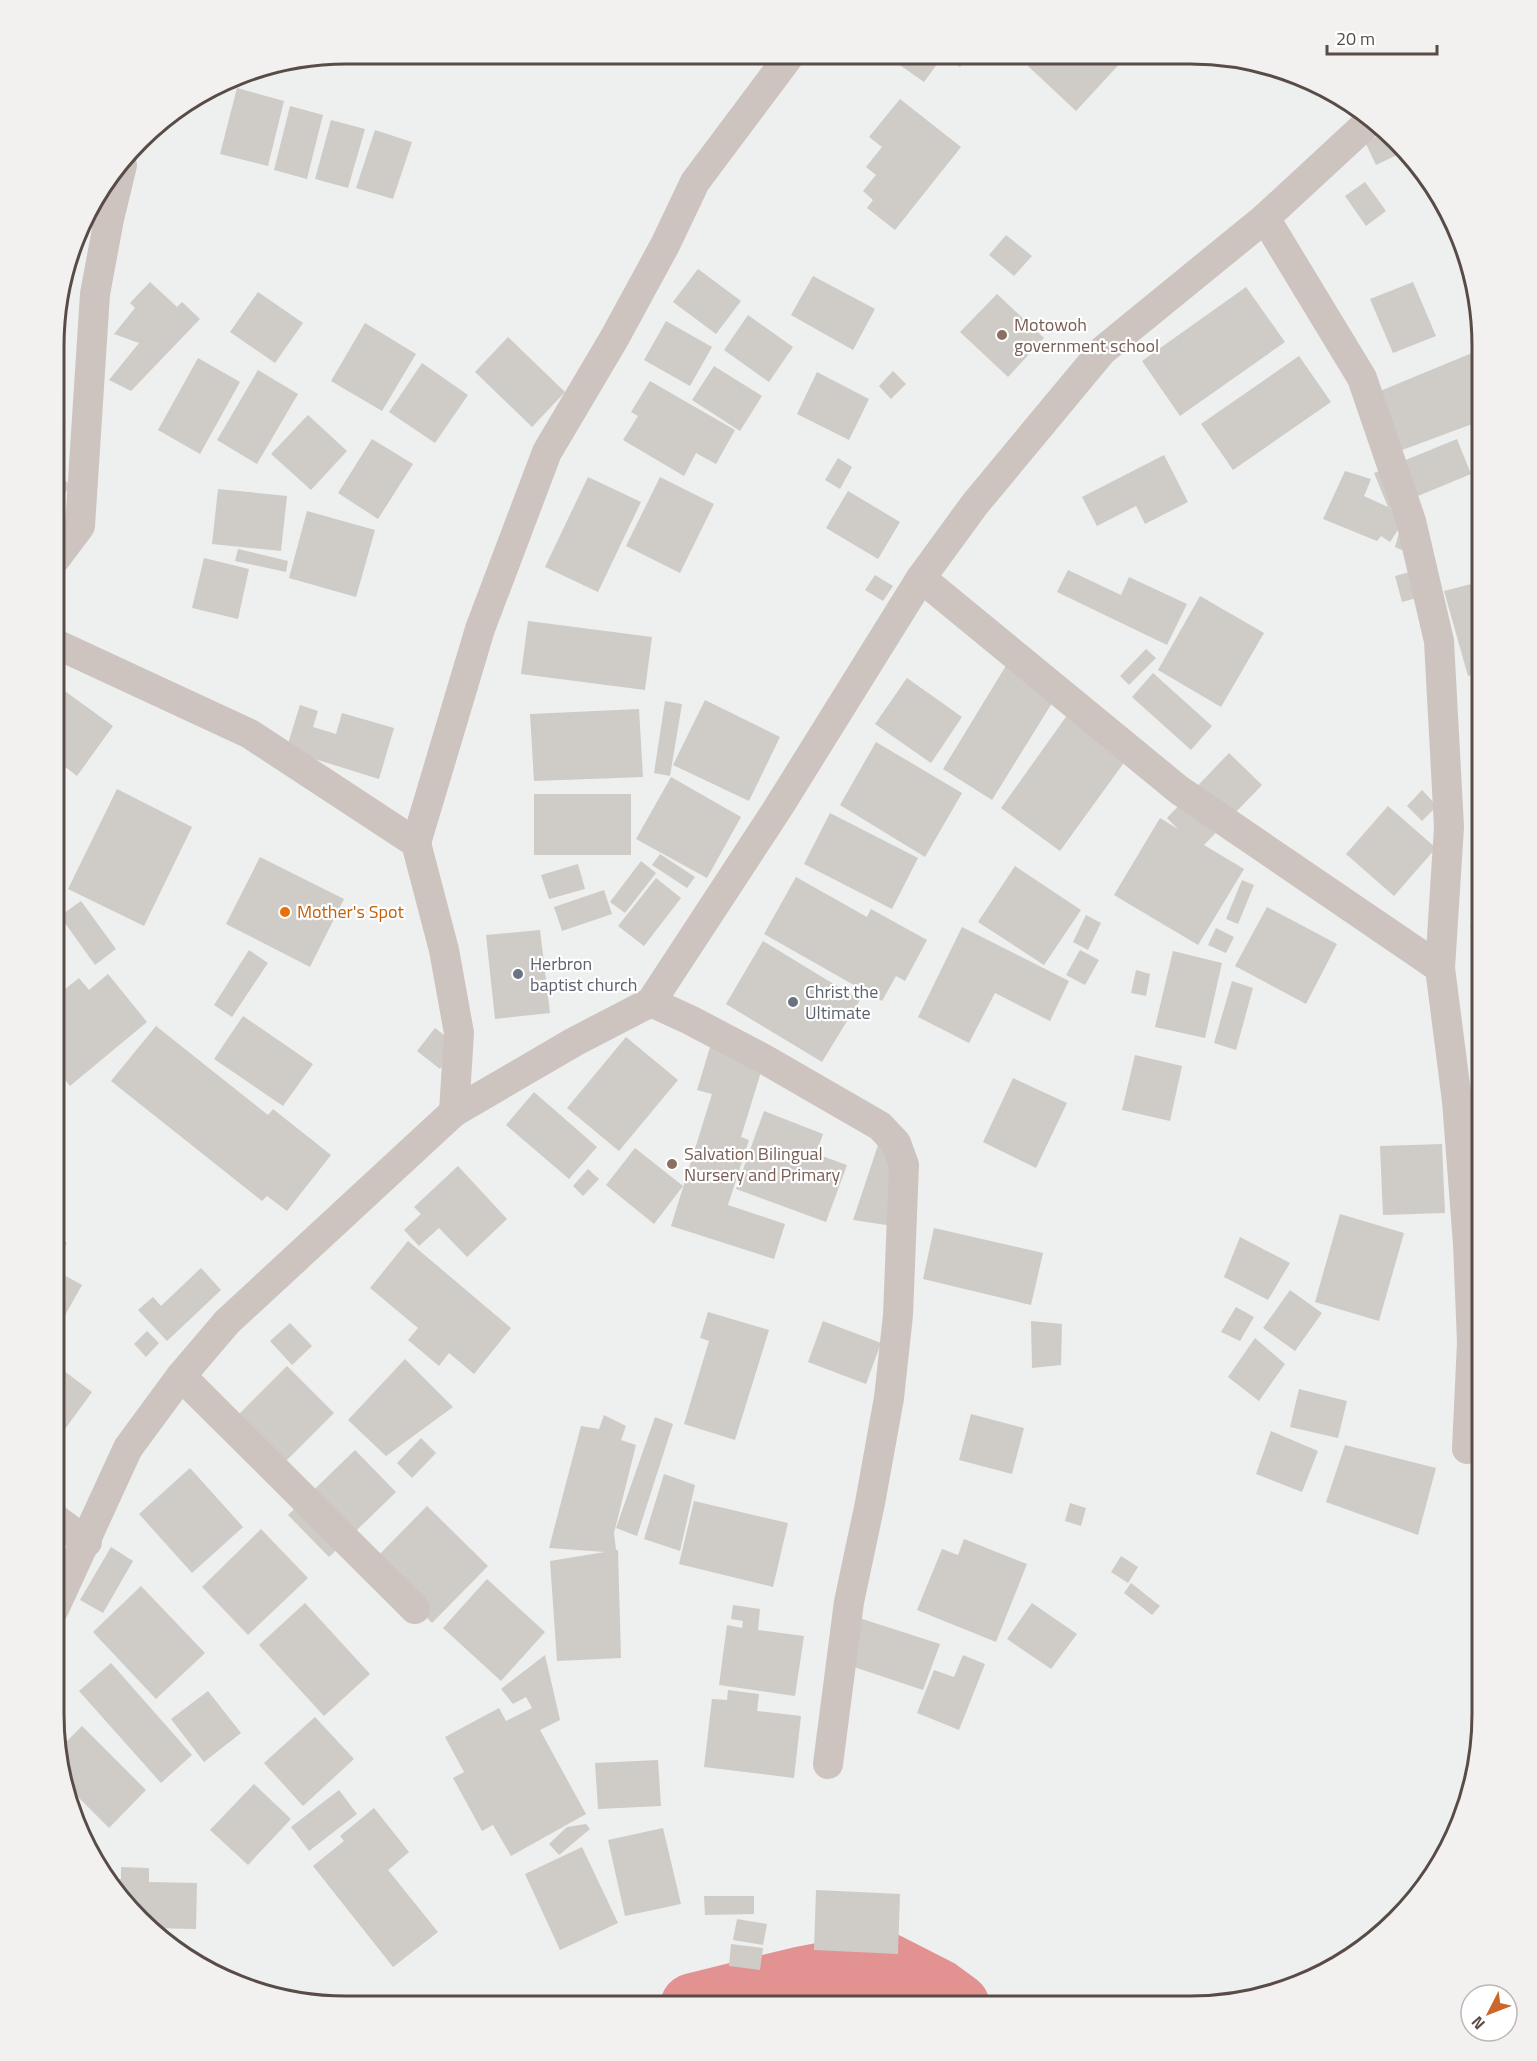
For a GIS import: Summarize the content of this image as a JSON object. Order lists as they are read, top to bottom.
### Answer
{
  "places": [
    "Motowoh government school",
    "Mother's Spot",
    "Herbron baptist church",
    "Christ the Ultimate",
    "Salvation Bilingual Nursery and Primary"
  ],
  "scale_bar": "20 m",
  "north": "bottom left"
}
